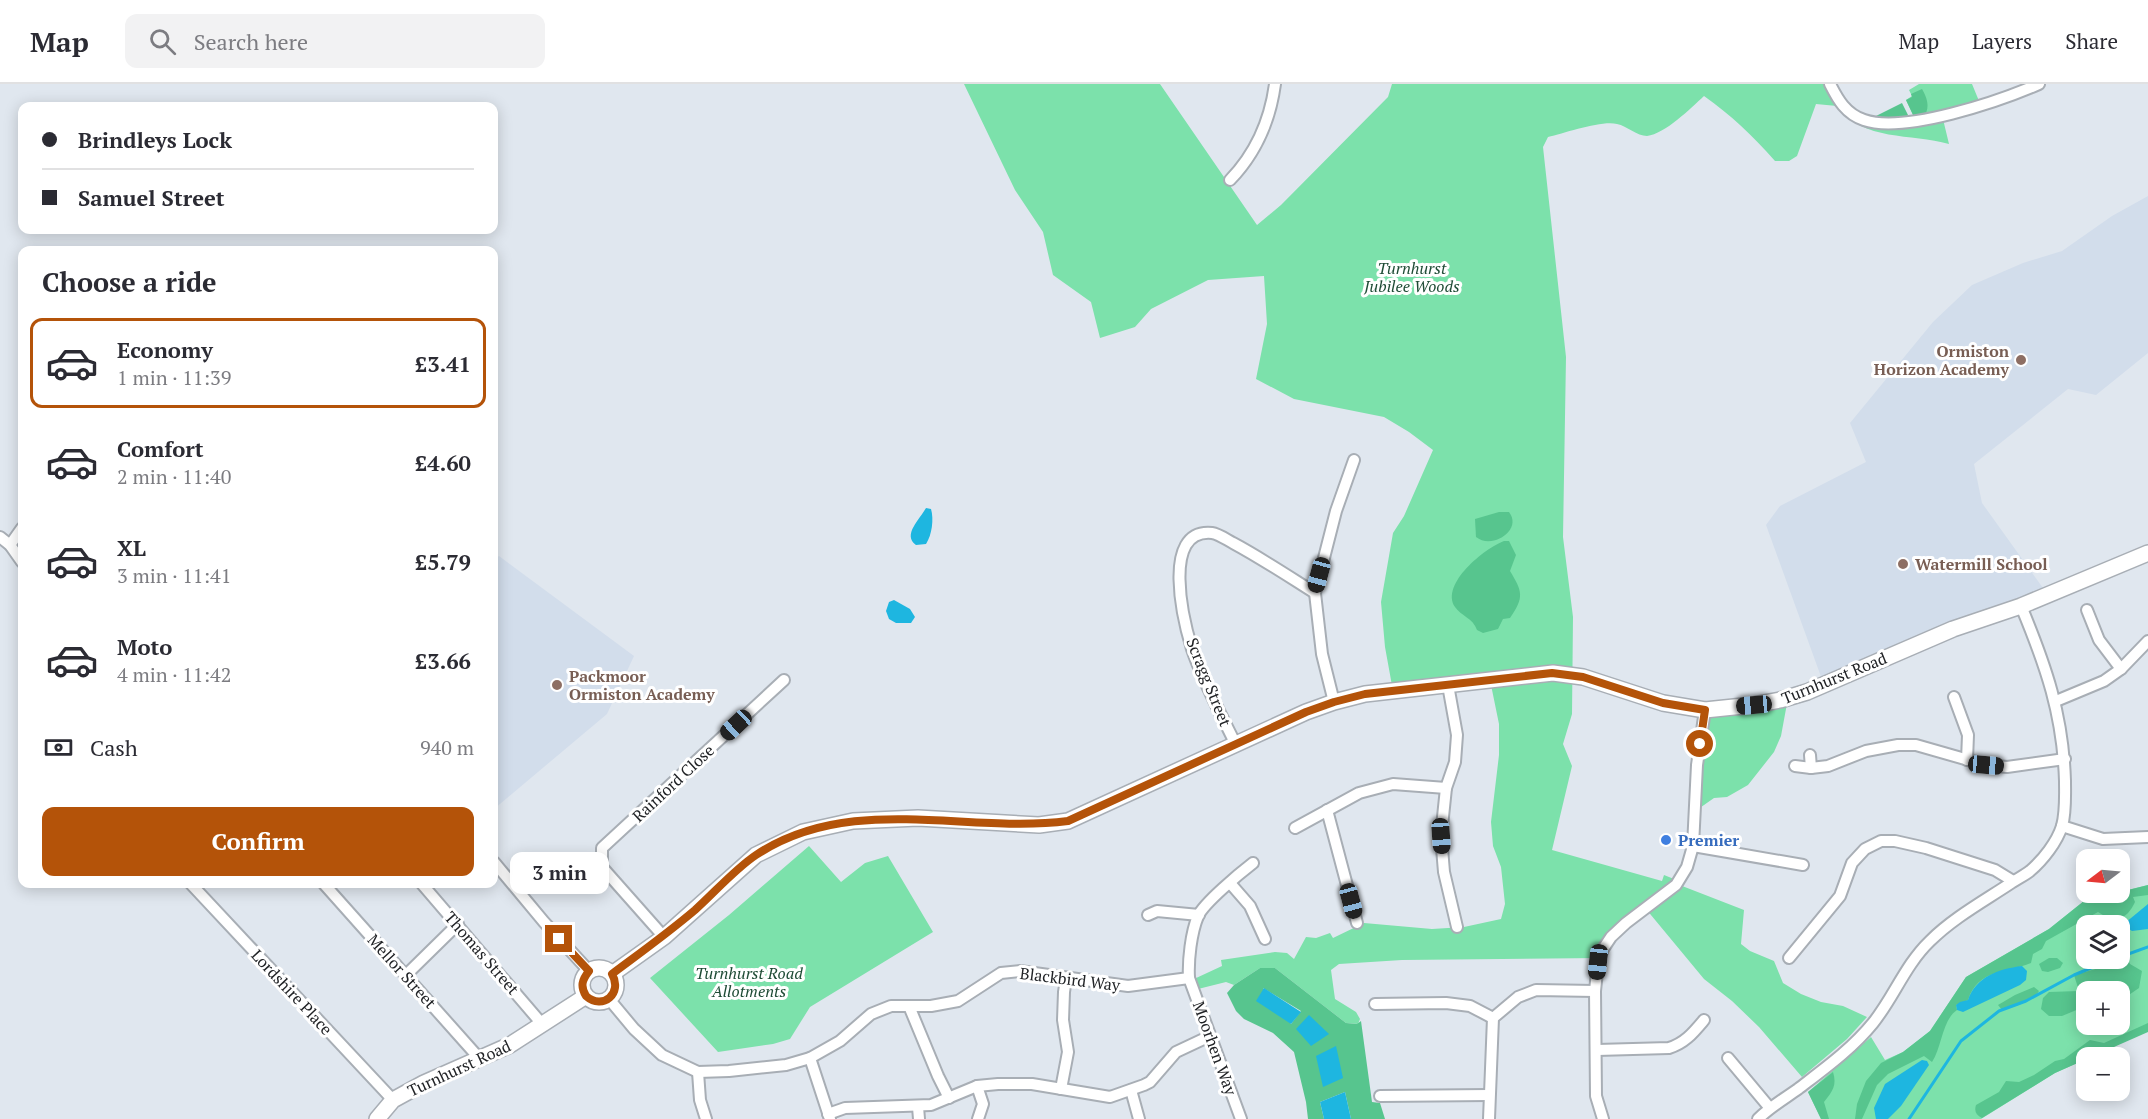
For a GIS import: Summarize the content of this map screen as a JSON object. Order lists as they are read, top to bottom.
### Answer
{
  "streets": {
    "street": [
      "Turnhurst Road",
      "Scragg Street",
      "Rainford Close",
      "Thomas Street",
      "Mellor Street",
      "Blackbird Way",
      "Lordshire Place",
      "Moorhen Way"
    ]
  },
  "crossings": [
    ["Turnhurst Road", "Scragg Street"],
    ["Turnhurst Road", "Rainford Close"],
    ["Turnhurst Road", "Thomas Street"],
    ["Turnhurst Road", "Mellor Street"],
    ["Turnhurst Road", "Blackbird Way"],
    ["Turnhurst Road", "Lordshire Place"],
    ["Blackbird Way", "Moorhen Way"]
  ],
  "parks": ["Turnhurst Jubilee Woods", "Turnhurst Road Allotments"],
  "places": [
    "Ormiston Horizon Academy",
    "Watermill School",
    "Packmoor Ormiston Academy",
    "Premier"
  ],
  "north": "left",
  "page": {
    "header": "Map",
    "search": "Search here",
    "nav": ["Map", "Layers", "Share"],
    "banner": ["Brindleys Lock", "Samuel Street"],
    "heading": "Choose a ride",
    "list": [
      {
        "name": "Economy",
        "note": "1 min · 11:39",
        "value": "£3.41"
      },
      {
        "name": "Comfort",
        "note": "2 min · 11:40",
        "value": "£4.60"
      },
      {
        "name": "XL",
        "note": "3 min · 11:41",
        "value": "£5.79"
      },
      {
        "name": "Moto",
        "note": "4 min · 11:42",
        "value": "£3.66"
      }
    ],
    "pay": ["Cash", "940 m"],
    "buttons": "Confirm",
    "map_buttons": ["+", "−"],
    "bubble": "3 min"
  }
}
